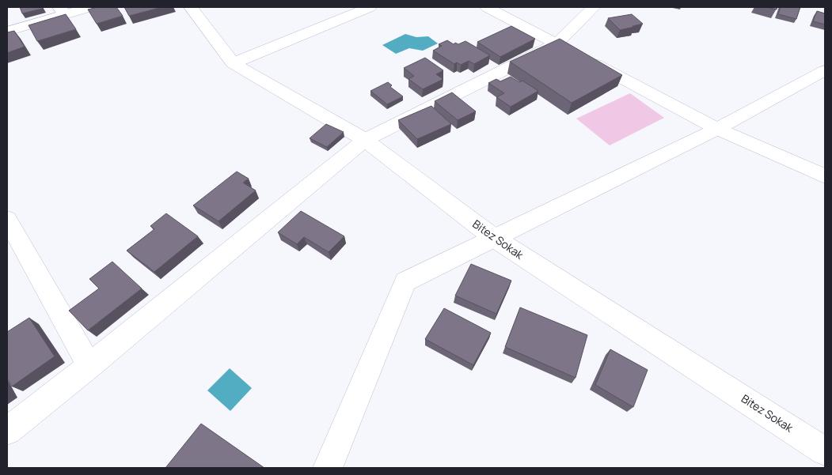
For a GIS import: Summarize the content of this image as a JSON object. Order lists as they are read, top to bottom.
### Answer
{
  "streets": {
    "street": ["Bitez Sokak"]
  }
}
